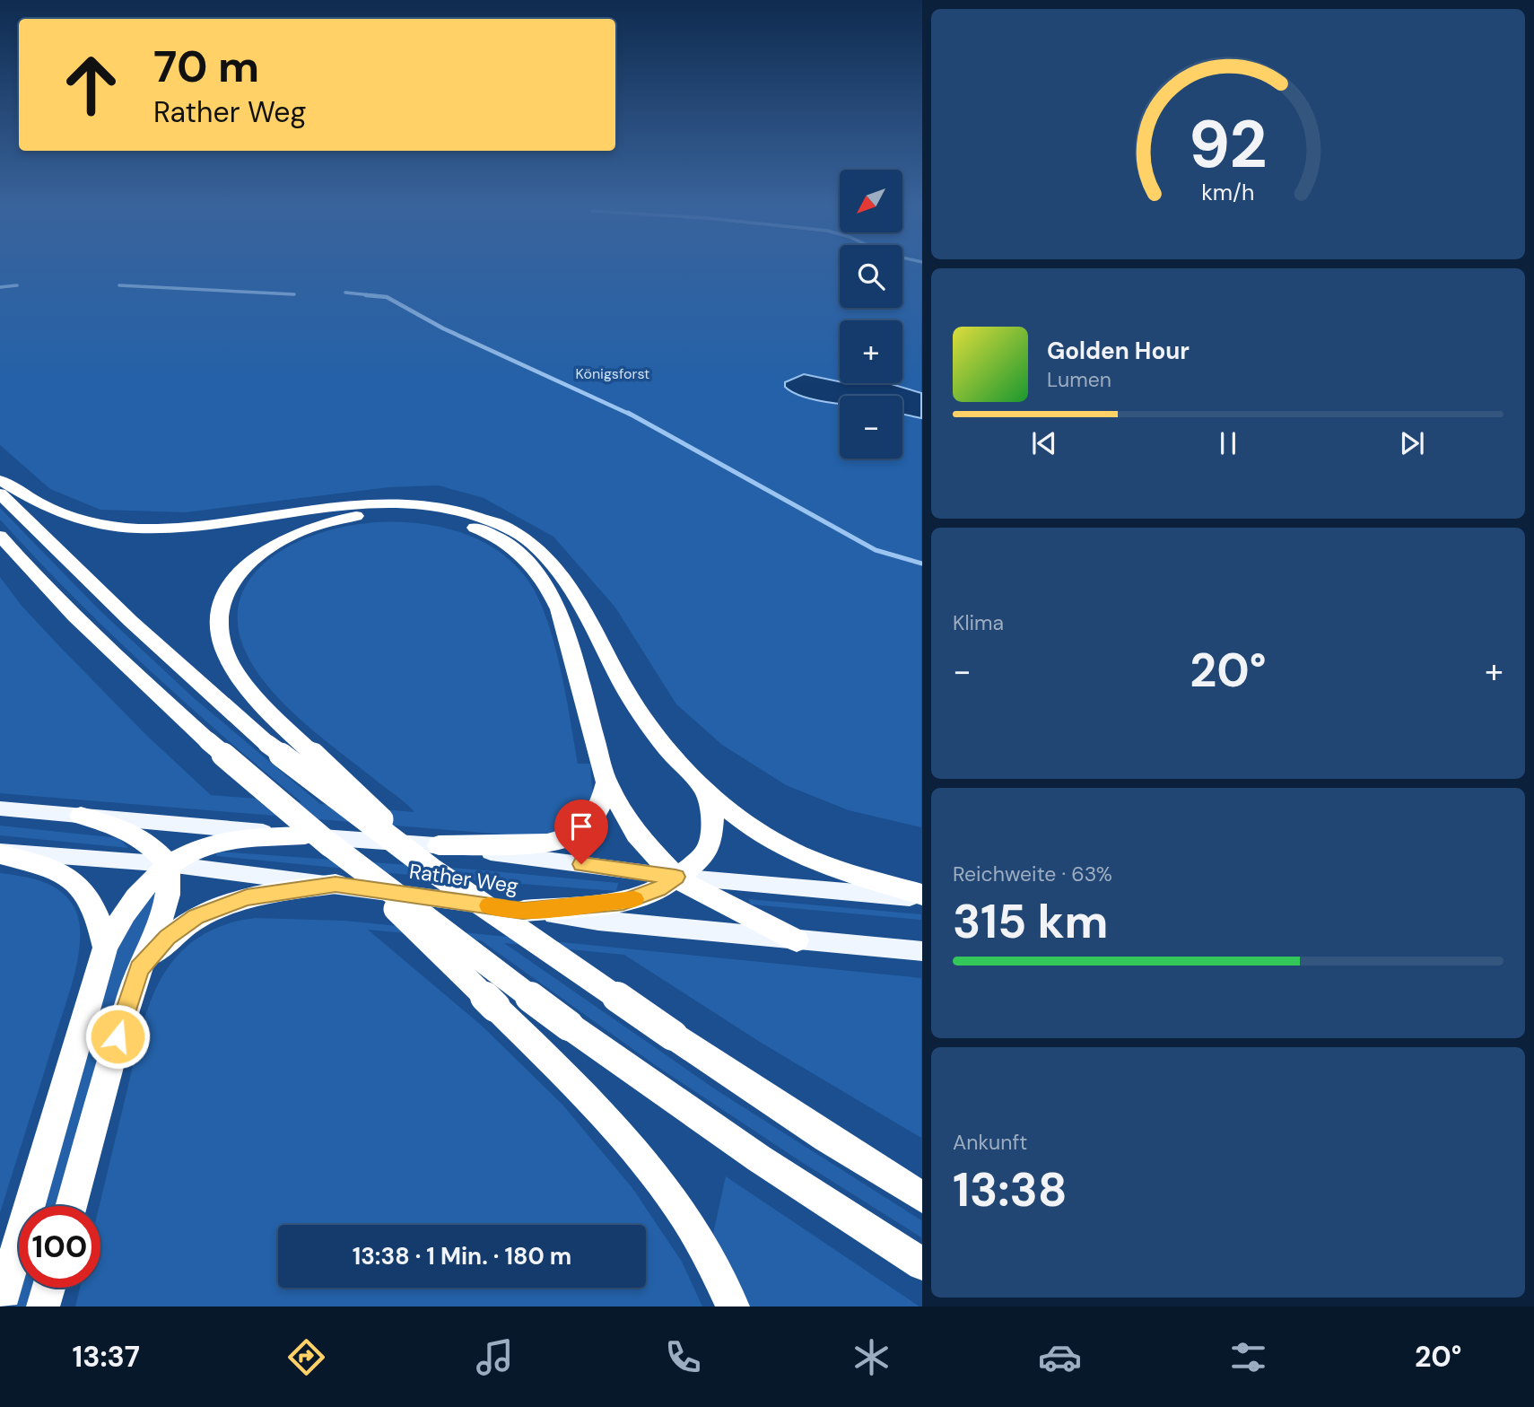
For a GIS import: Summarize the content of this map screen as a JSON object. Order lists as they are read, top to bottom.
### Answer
{
  "streets": {
    "main road": ["Rather Weg"]
  },
  "parks": ["Königsforst"],
  "north": "bottom left",
  "page": {
    "turn": ["70 m", "Rather Weg"],
    "map_buttons": ["+", "−"],
    "song": ["Golden Hour", "Lumen"],
    "tile": [
      "Klima",
      ["Reichweite · 63%", "315 km"],
      ["Ankunft", "13:38"]
    ],
    "heat": ["−", "20°", "+"],
    "limit": "100",
    "trip": "13:38 · 1 Min. · 180 m",
    "tabs": ["13:37", "20°"],
    "gauge": ["92", "km/h"]
  }
}
